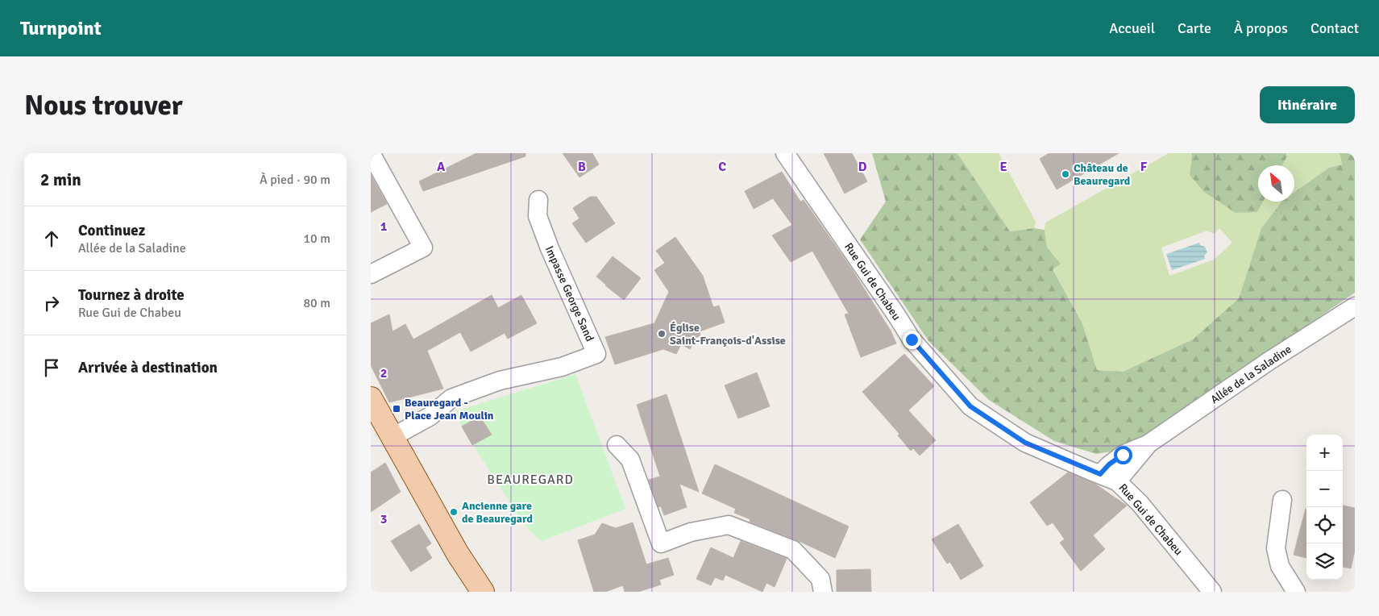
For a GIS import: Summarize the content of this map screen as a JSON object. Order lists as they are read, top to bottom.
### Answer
{
  "streets": {
    "street": ["Rue Gui de Chabeu", "Impasse George Sand", "Allée de la Saladine"]
  },
  "crossings": [
    ["Rue Gui de Chabeu", "Allée de la Saladine"]
  ],
  "districts": ["BEAUREGARD"],
  "places": {
    "other": ["Château de Beauregard", "Église Saint-François-d'Assise", "Ancienne gare de Beauregard"],
    "transit": ["Beauregard - Place Jean Moulin"]
  },
  "north": "top left",
  "page": {
    "header": "Turnpoint",
    "nav": [
      "Accueil",
      "Carte",
      "À propos",
      "Contact"
    ],
    "buttons": "Itinéraire",
    "title": "Nous trouver",
    "heading": ["2 min", "À pied · 90 m"],
    "list": [
      ["Continuez", "Allée de la Saladine", "10 m"],
      ["Tournez à droite", "Rue Gui de Chabeu", "80 m"],
      "Arrivée à destination"
    ],
    "map_buttons": ["+", "−"]
  },
  "grid": {
    "columns": [
      "A",
      "B",
      "C",
      "D",
      "E",
      "F"
    ],
    "rows": ["1", "2", "3"]
  }
}
